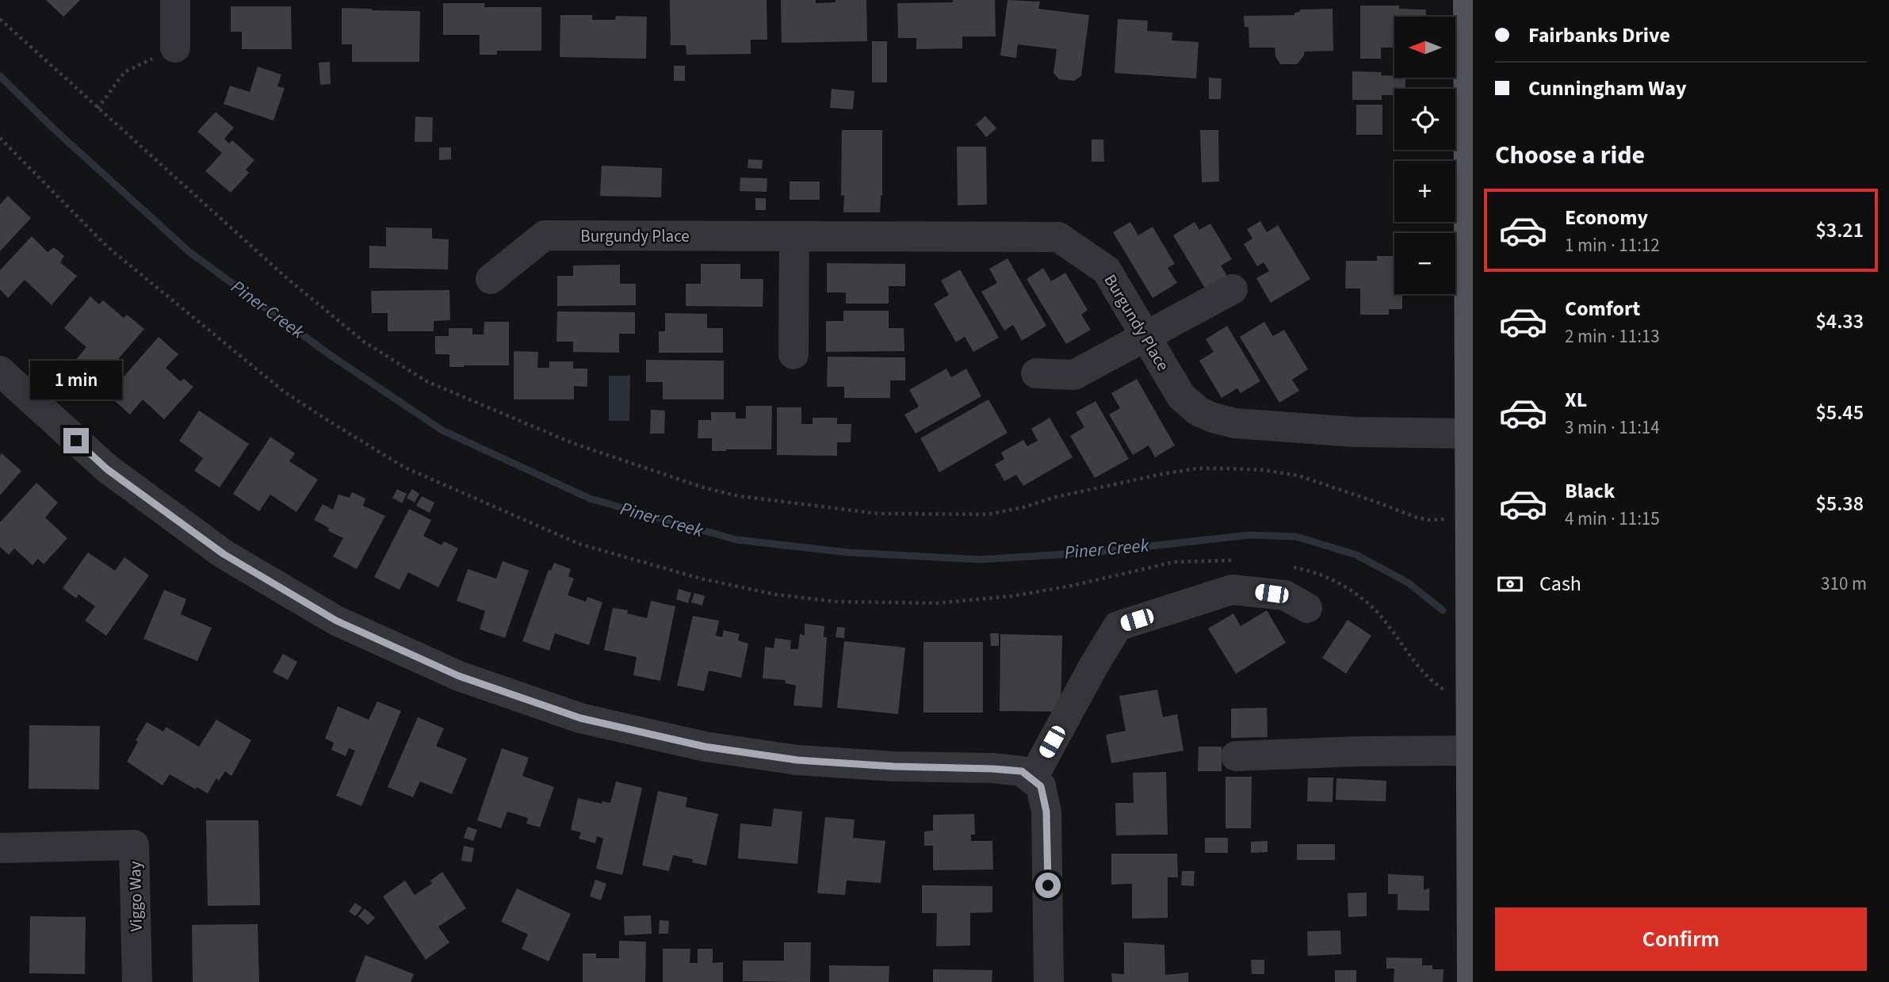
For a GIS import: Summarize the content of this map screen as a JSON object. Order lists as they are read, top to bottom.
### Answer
{
  "streets": {
    "street": ["Burgundy Place", "Viggo Way"]
  },
  "water": ["Piner Creek"],
  "north": "left",
  "page": {
    "banner": ["Fairbanks Drive", "Cunningham Way"],
    "map_buttons": ["+", "−"],
    "heading": "Choose a ride",
    "list": [
      {
        "name": "Economy",
        "note": "1 min · 11:12",
        "value": "$3.21"
      },
      {
        "name": "Comfort",
        "note": "2 min · 11:13",
        "value": "$4.33"
      },
      {
        "name": "XL",
        "note": "3 min · 11:14",
        "value": "$5.45"
      },
      {
        "name": "Black",
        "note": "4 min · 11:15",
        "value": "$5.38"
      }
    ],
    "bubble": "1 min",
    "pay": ["Cash", "310 m"],
    "buttons": "Confirm"
  }
}
